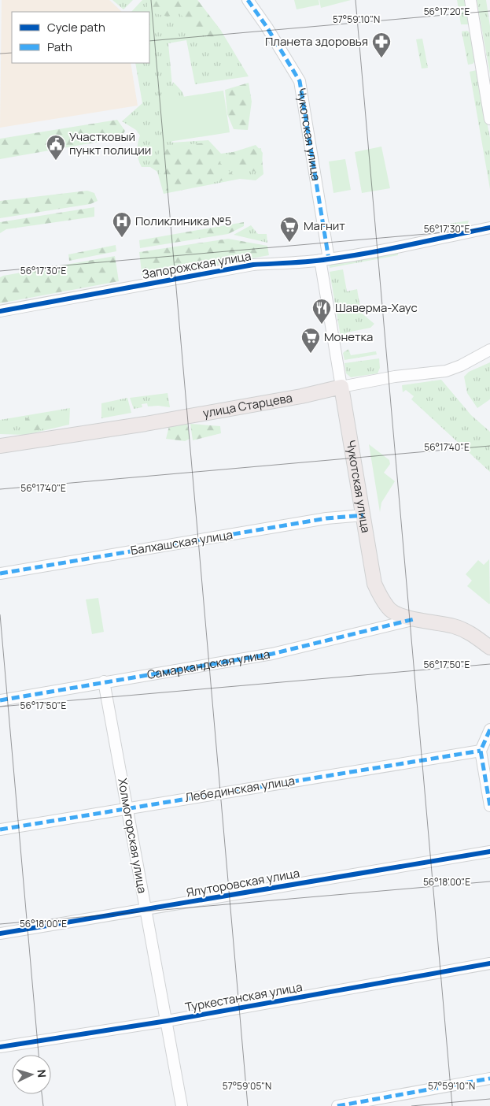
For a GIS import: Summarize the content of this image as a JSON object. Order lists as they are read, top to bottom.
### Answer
{
  "streets": {
    "main road": ["Чукотская улица", "улица Старцева"],
    "street": [
      "Запорожская улица",
      "Балхашская улица",
      "Самаркандская улица",
      "Лебединская улица",
      "Холмогорская улица",
      "Ялуторовская улица",
      "Туркестанская улица"
    ]
  },
  "crossings": [
    ["Чукотская улица", "Запорожская улица"],
    ["Чукотская улица", "улица Старцева"],
    ["Чукотская улица", "Балхашская улица"],
    ["Чукотская улица", "Самаркандская улица"],
    ["Самаркандская улица", "Холмогорская улица"],
    ["Лебединская улица", "Холмогорская улица"],
    ["Холмогорская улица", "Ялуторовская улица"],
    ["Холмогорская улица", "Туркестанская улица"]
  ],
  "places": {
    "pharmacy": ["Планета здоровья"],
    "public building": ["Участковый пункт полиции"],
    "hospital": ["Поликлиника №5"],
    "supermarket": ["Магнит", "Монетка"],
    "restaurant": ["Шаверма-Хаус"]
  },
  "legend": ["Cycle path", "Path"],
  "north": "right",
  "coordinates": [
    "56°17'20\"E",
    "57°59'10\"N",
    "56°17'30\"E",
    "56°17'40\"E",
    "56°17'50\"E",
    "56°18'00\"E",
    "57°59'05\"N"
  ]
}
